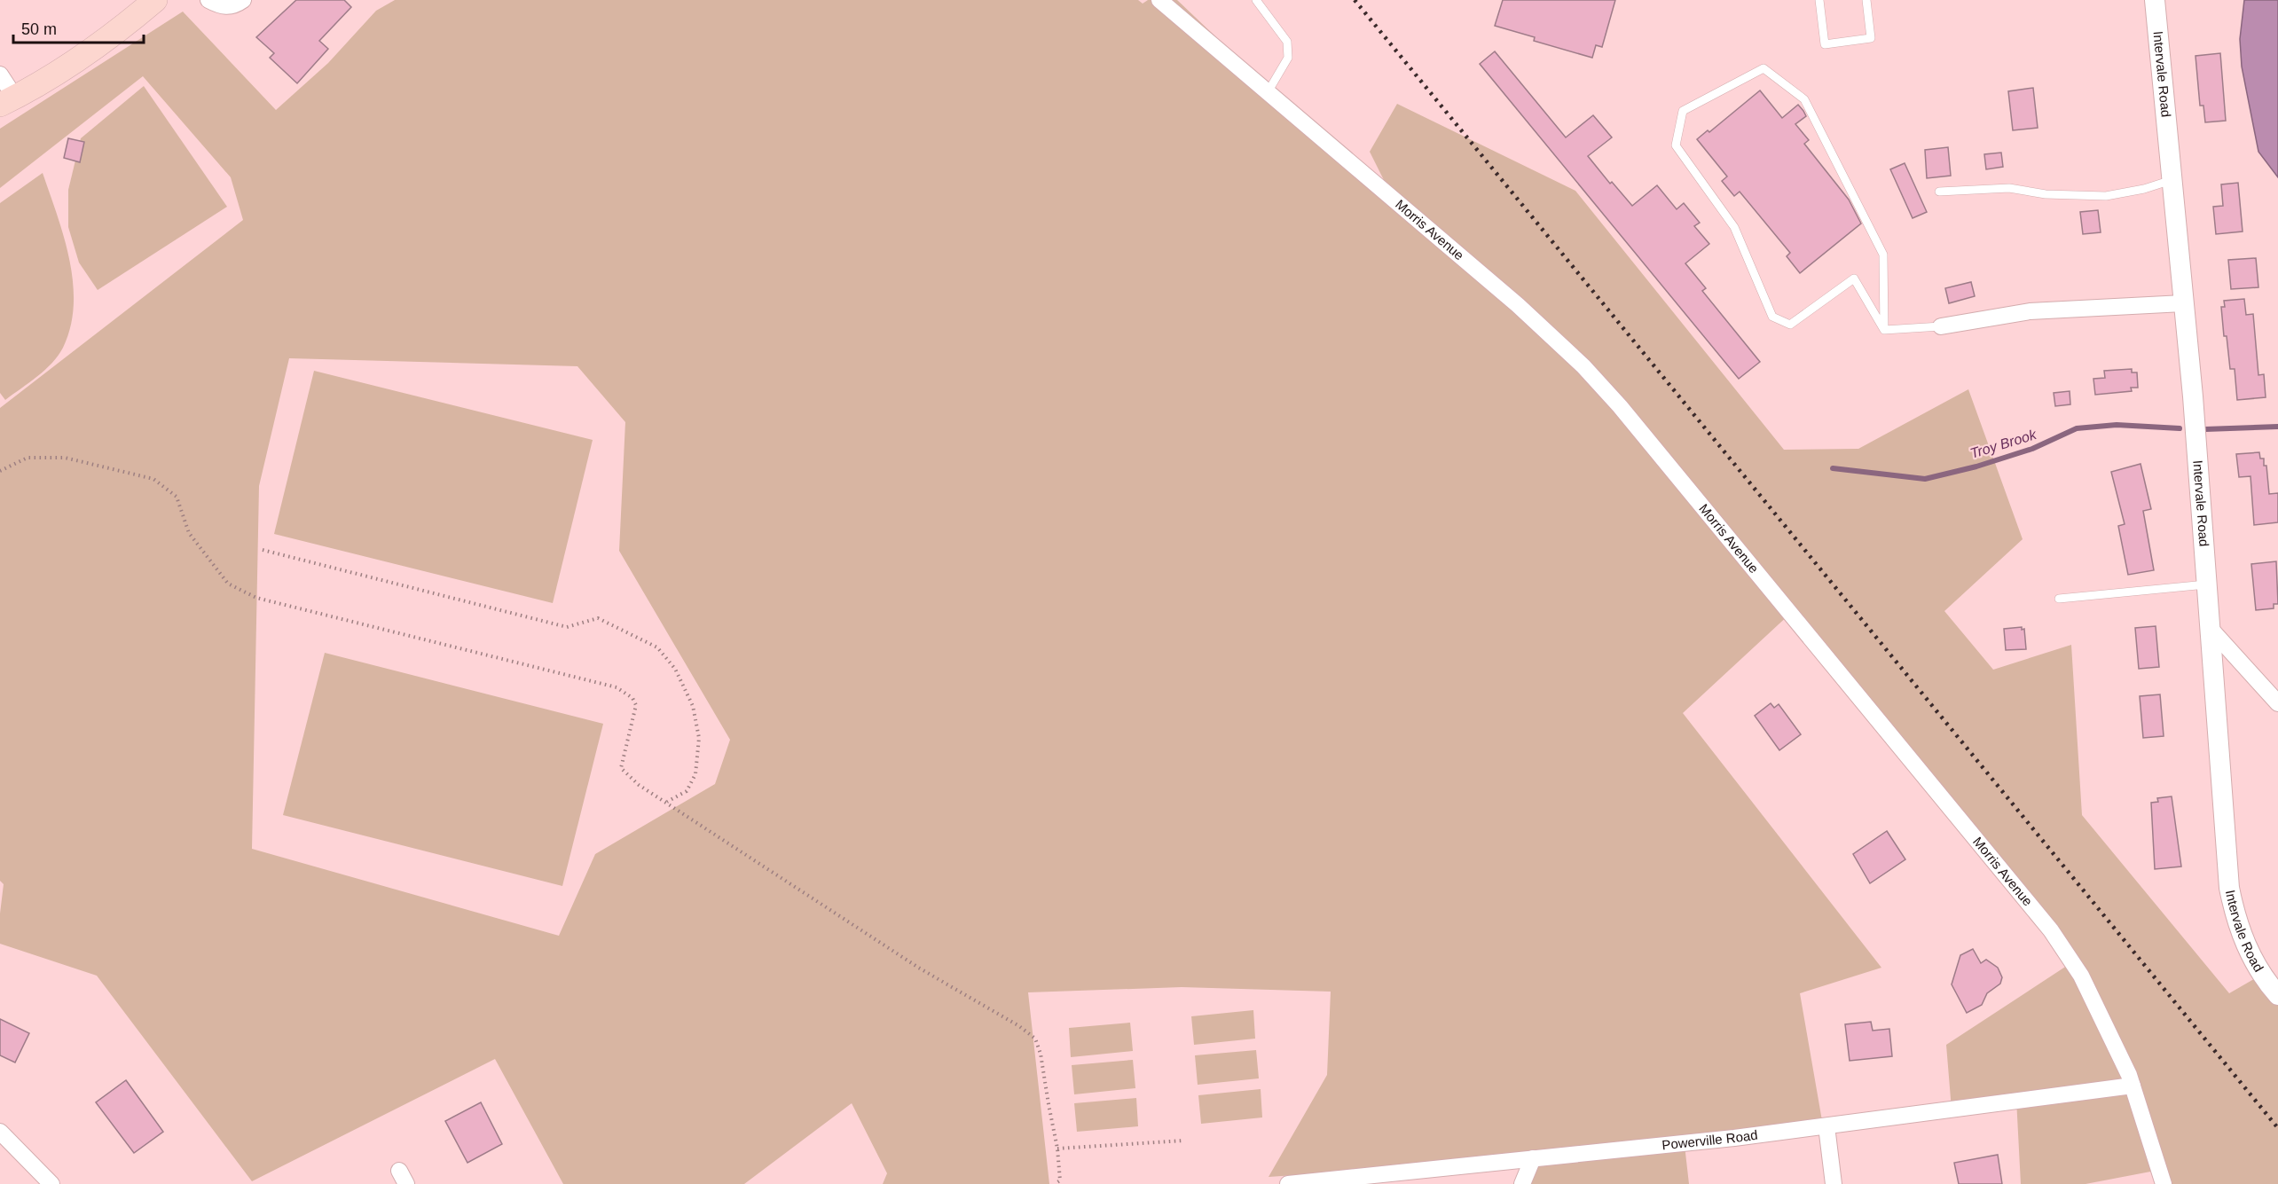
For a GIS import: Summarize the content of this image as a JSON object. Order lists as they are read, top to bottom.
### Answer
{
  "streets": {
    "street": ["Intervale Road", "Morris Avenue", "Powerville Road"]
  },
  "crossings": [
    ["Morris Avenue", "Powerville Road"]
  ],
  "water": ["Troy Brook"],
  "scale_bar": "50 m"
}
